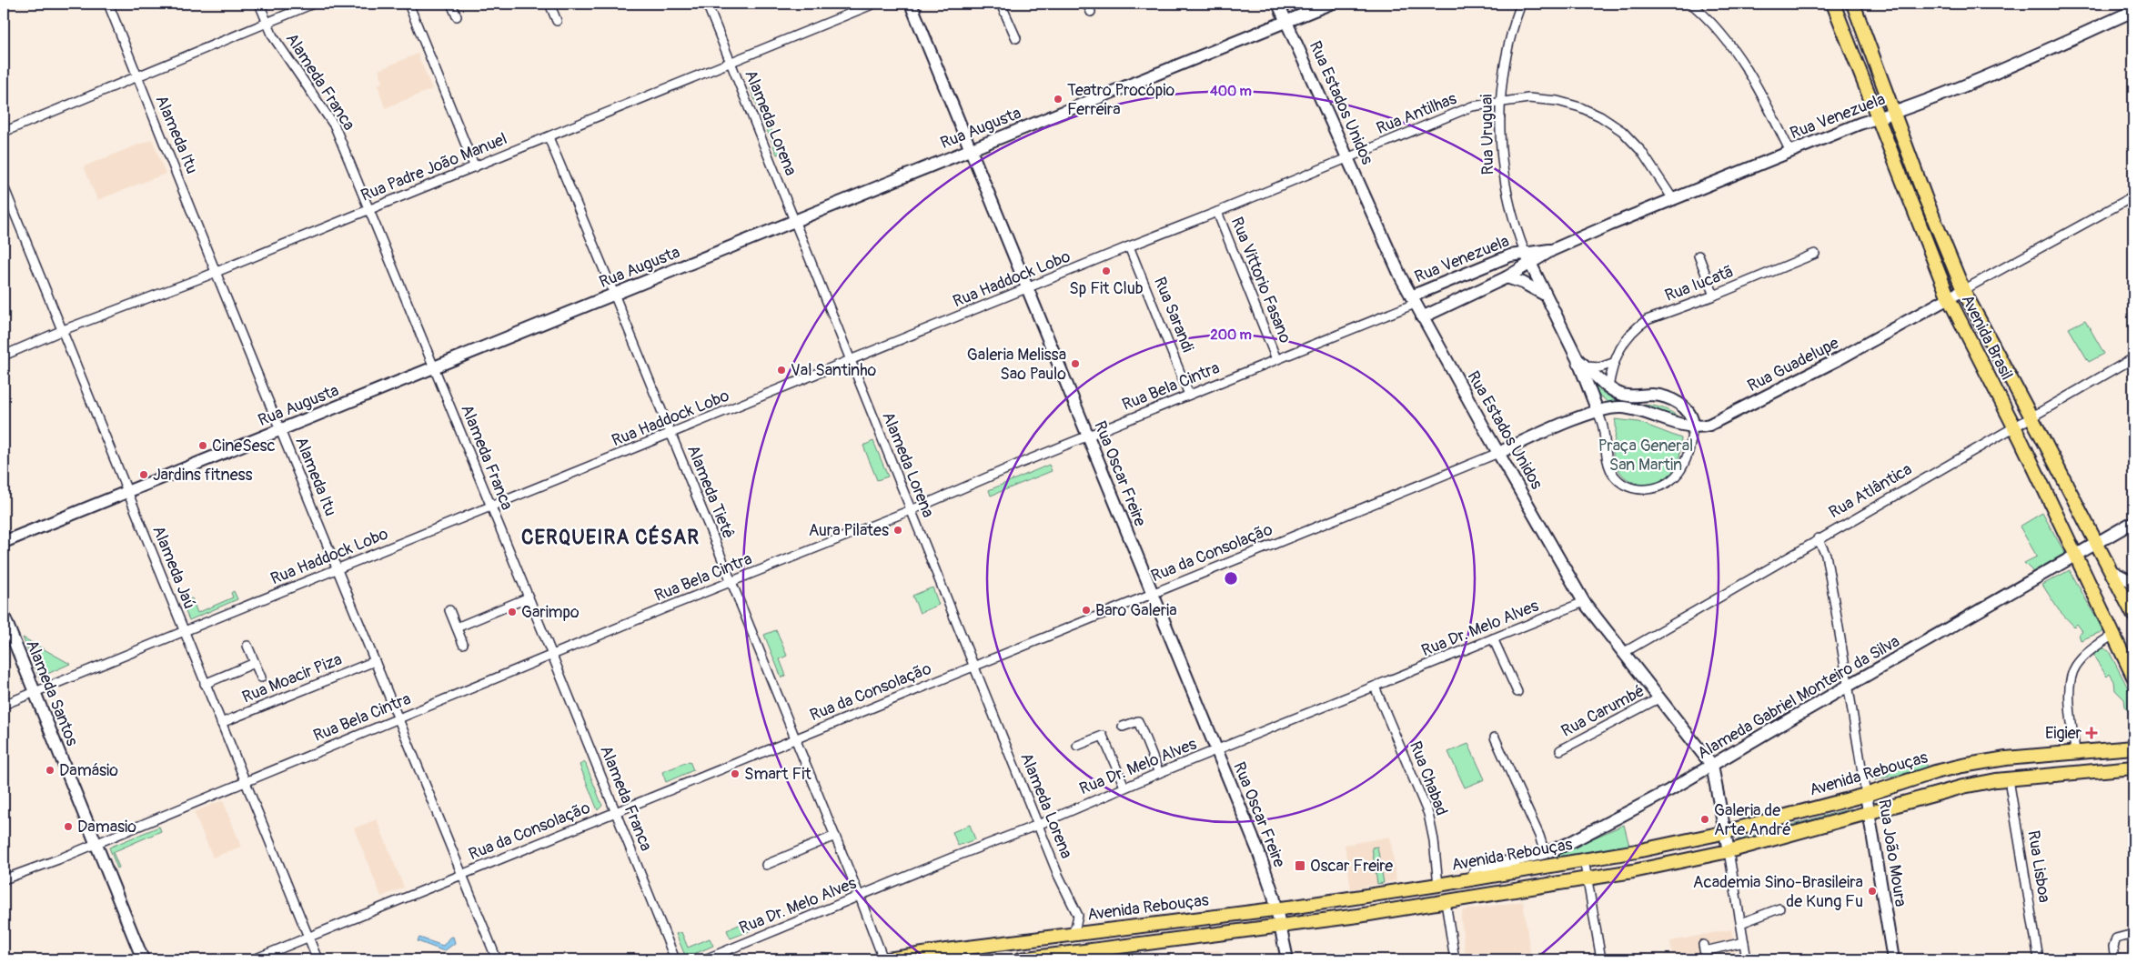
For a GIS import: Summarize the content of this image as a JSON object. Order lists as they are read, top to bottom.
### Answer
{
  "streets": {
    "main road": ["Avenida Brasil", "Avenida Rebouças"],
    "street": [
      "Alameda Franca",
      "Rua Estados Unidos",
      "Rua Antilhas",
      "Rua Venezuela",
      "Alameda Lorena",
      "Rua Augusta",
      "Alameda Itu",
      "Rua Uruguai",
      "Rua Padre João Manuel",
      "Rua Haddock Lobo",
      "Rua Vittorio Fasano",
      "Rua Iucatã",
      "Rua Sarandi",
      "Rua Guadelupe",
      "Rua Bela Cintra",
      "Rua Oscar Freire",
      "Rua Atlântica",
      "Alameda Tietê",
      "Rua da Consolação",
      "Alameda Jaú",
      "Rua Dr. Melo Alves",
      "Rua Moacir Piza",
      "Alameda Santos",
      "Alameda Gabriel Monteiro da Silva",
      "Rua Carumbé",
      "Rua Chabad",
      "Rua João Moura",
      "Rua Lisboa"
    ]
  },
  "crossings": [
    ["Alameda Franca", "Rua Augusta"],
    ["Alameda Franca", "Rua Padre João Manuel"],
    ["Alameda Franca", "Rua Haddock Lobo"],
    ["Alameda Franca", "Rua Bela Cintra"],
    ["Alameda Franca", "Rua da Consolação"],
    ["Rua Estados Unidos", "Rua Antilhas"],
    ["Rua Estados Unidos", "Rua Venezuela"],
    ["Rua Estados Unidos", "Rua Augusta"],
    ["Rua Estados Unidos", "Rua Haddock Lobo"],
    ["Rua Estados Unidos", "Rua Guadelupe"],
    ["Rua Estados Unidos", "Rua Bela Cintra"],
    ["Rua Estados Unidos", "Rua Atlântica"],
    ["Rua Estados Unidos", "Rua da Consolação"],
    ["Rua Estados Unidos", "Rua Dr. Melo Alves"],
    ["Rua Estados Unidos", "Alameda Gabriel Monteiro da Silva"],
    ["Rua Estados Unidos", "Rua Carumbé"],
    ["Rua Estados Unidos", "Avenida Rebouças"],
    ["Rua Antilhas", "Rua Venezuela"],
    ["Rua Antilhas", "Rua Uruguai"],
    ["Rua Antilhas", "Rua Haddock Lobo"],
    ["Rua Venezuela", "Rua Uruguai"],
    ["Rua Venezuela", "Avenida Brasil"],
    ["Rua Venezuela", "Rua Bela Cintra"],
    ["Alameda Lorena", "Rua Augusta"],
    ["Alameda Lorena", "Rua Padre João Manuel"],
    ["Alameda Lorena", "Rua Haddock Lobo"],
    ["Alameda Lorena", "Rua Bela Cintra"],
    ["Alameda Lorena", "Rua da Consolação"],
    ["Alameda Lorena", "Rua Dr. Melo Alves"],
    ["Alameda Lorena", "Avenida Rebouças"],
    ["Rua Augusta", "Alameda Itu"],
    ["Rua Augusta", "Rua Oscar Freire"],
    ["Rua Augusta", "Alameda Tietê"],
    ["Rua Augusta", "Alameda Jaú"],
    ["Alameda Itu", "Rua Padre João Manuel"],
    ["Alameda Itu", "Rua Haddock Lobo"],
    ["Alameda Itu", "Rua Bela Cintra"],
    ["Alameda Itu", "Rua da Consolação"],
    ["Alameda Itu", "Rua Moacir Piza"],
    ["Rua Padre João Manuel", "Alameda Tietê"],
    ["Rua Padre João Manuel", "Alameda Jaú"],
    ["Rua Haddock Lobo", "Rua Vittorio Fasano"],
    ["Rua Haddock Lobo", "Rua Sarandi"],
    ["Rua Haddock Lobo", "Rua Oscar Freire"],
    ["Rua Haddock Lobo", "Alameda Tietê"],
    ["Rua Haddock Lobo", "Alameda Jaú"],
    ["Rua Haddock Lobo", "Alameda Santos"],
    ["Rua Vittorio Fasano", "Rua Bela Cintra"],
    ["Rua Sarandi", "Rua Bela Cintra"],
    ["Avenida Brasil", "Rua Guadelupe"],
    ["Avenida Brasil", "Rua Atlântica"],
    ["Avenida Brasil", "Alameda Gabriel Monteiro da Silva"],
    ["Rua Guadelupe", "Rua da Consolação"],
    ["Rua Bela Cintra", "Rua Oscar Freire"],
    ["Rua Bela Cintra", "Alameda Tietê"],
    ["Rua Bela Cintra", "Alameda Jaú"],
    ["Rua Bela Cintra", "Alameda Santos"],
    ["Rua Oscar Freire", "Rua da Consolação"],
    ["Rua Oscar Freire", "Rua Dr. Melo Alves"],
    ["Rua Oscar Freire", "Avenida Rebouças"],
    ["Rua Atlântica", "Rua João Moura"],
    ["Alameda Tietê", "Rua da Consolação"],
    ["Alameda Tietê", "Rua Dr. Melo Alves"],
    ["Rua da Consolação", "Alameda Jaú"],
    ["Alameda Jaú", "Rua Moacir Piza"],
    ["Rua Dr. Melo Alves", "Rua Chabad"],
    ["Alameda Gabriel Monteiro da Silva", "Avenida Rebouças"],
    ["Alameda Gabriel Monteiro da Silva", "Rua João Moura"],
    ["Avenida Rebouças", "Rua Chabad"],
    ["Avenida Rebouças", "Rua João Moura"]
  ],
  "districts": ["CERQUEIRA CÉSAR"],
  "parks": ["Praça General San Martin"],
  "places": {
    "other": [
      "Teatro Procópio Ferreira",
      "Sp Fit Club",
      "Galeria Melissa Sao Paulo",
      "Val Santinho",
      "CineSesc",
      "Jardins fitness",
      "Aura Pilates",
      "Baro Galeria",
      "Garimpo",
      "Damásio",
      "Smart Fit",
      "Galeria de Arte André",
      "Damasio",
      "Academia Sino-Brasileira de Kung Fu"
    ],
    "health": ["Eigier"],
    "transit": ["Oscar Freire"]
  },
  "rings": ["400 m", "200 m"]
}
